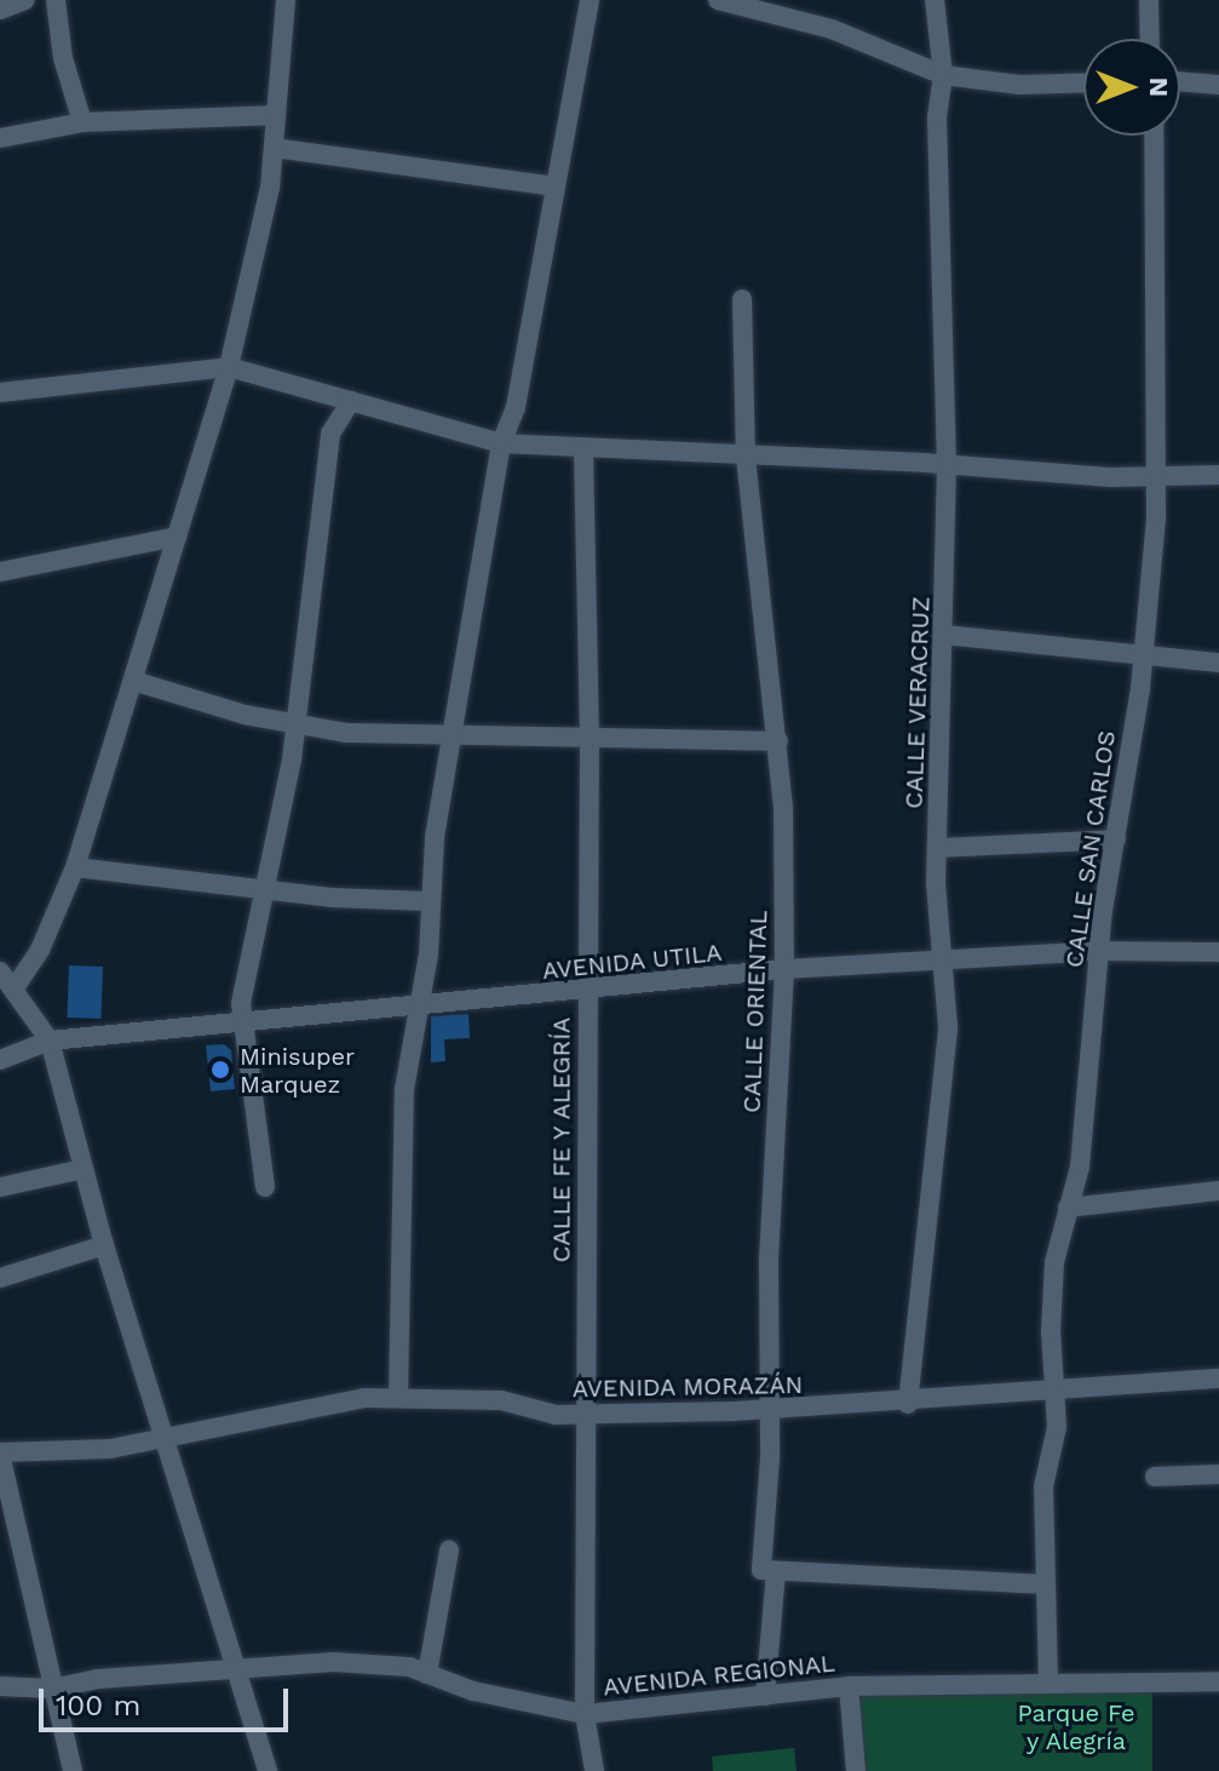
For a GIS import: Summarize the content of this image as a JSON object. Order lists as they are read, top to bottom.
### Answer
{
  "streets": {
    "street": [
      "CALLE VERACRUZ",
      "CALLE SAN CARLOS",
      "AVENIDA UTILA",
      "CALLE ORIENTAL",
      "CALLE FE Y ALEGRÍA",
      "AVENIDA MORAZÁN",
      "AVENIDA REGIONAL"
    ]
  },
  "crossings": [
    ["CALLE VERACRUZ", "AVENIDA UTILA"],
    ["CALLE VERACRUZ", "AVENIDA MORAZÁN"],
    ["CALLE SAN CARLOS", "AVENIDA UTILA"],
    ["CALLE SAN CARLOS", "AVENIDA MORAZÁN"],
    ["CALLE SAN CARLOS", "AVENIDA REGIONAL"],
    ["AVENIDA UTILA", "CALLE ORIENTAL"],
    ["AVENIDA UTILA", "CALLE FE Y ALEGRÍA"],
    ["CALLE ORIENTAL", "AVENIDA MORAZÁN"],
    ["CALLE ORIENTAL", "AVENIDA REGIONAL"],
    ["CALLE FE Y ALEGRÍA", "AVENIDA MORAZÁN"],
    ["CALLE FE Y ALEGRÍA", "AVENIDA REGIONAL"]
  ],
  "parks": ["Parque Fe y Alegría"],
  "places": ["Minisuper Marquez"],
  "scale_bar": "100 m",
  "north": "right"
}
